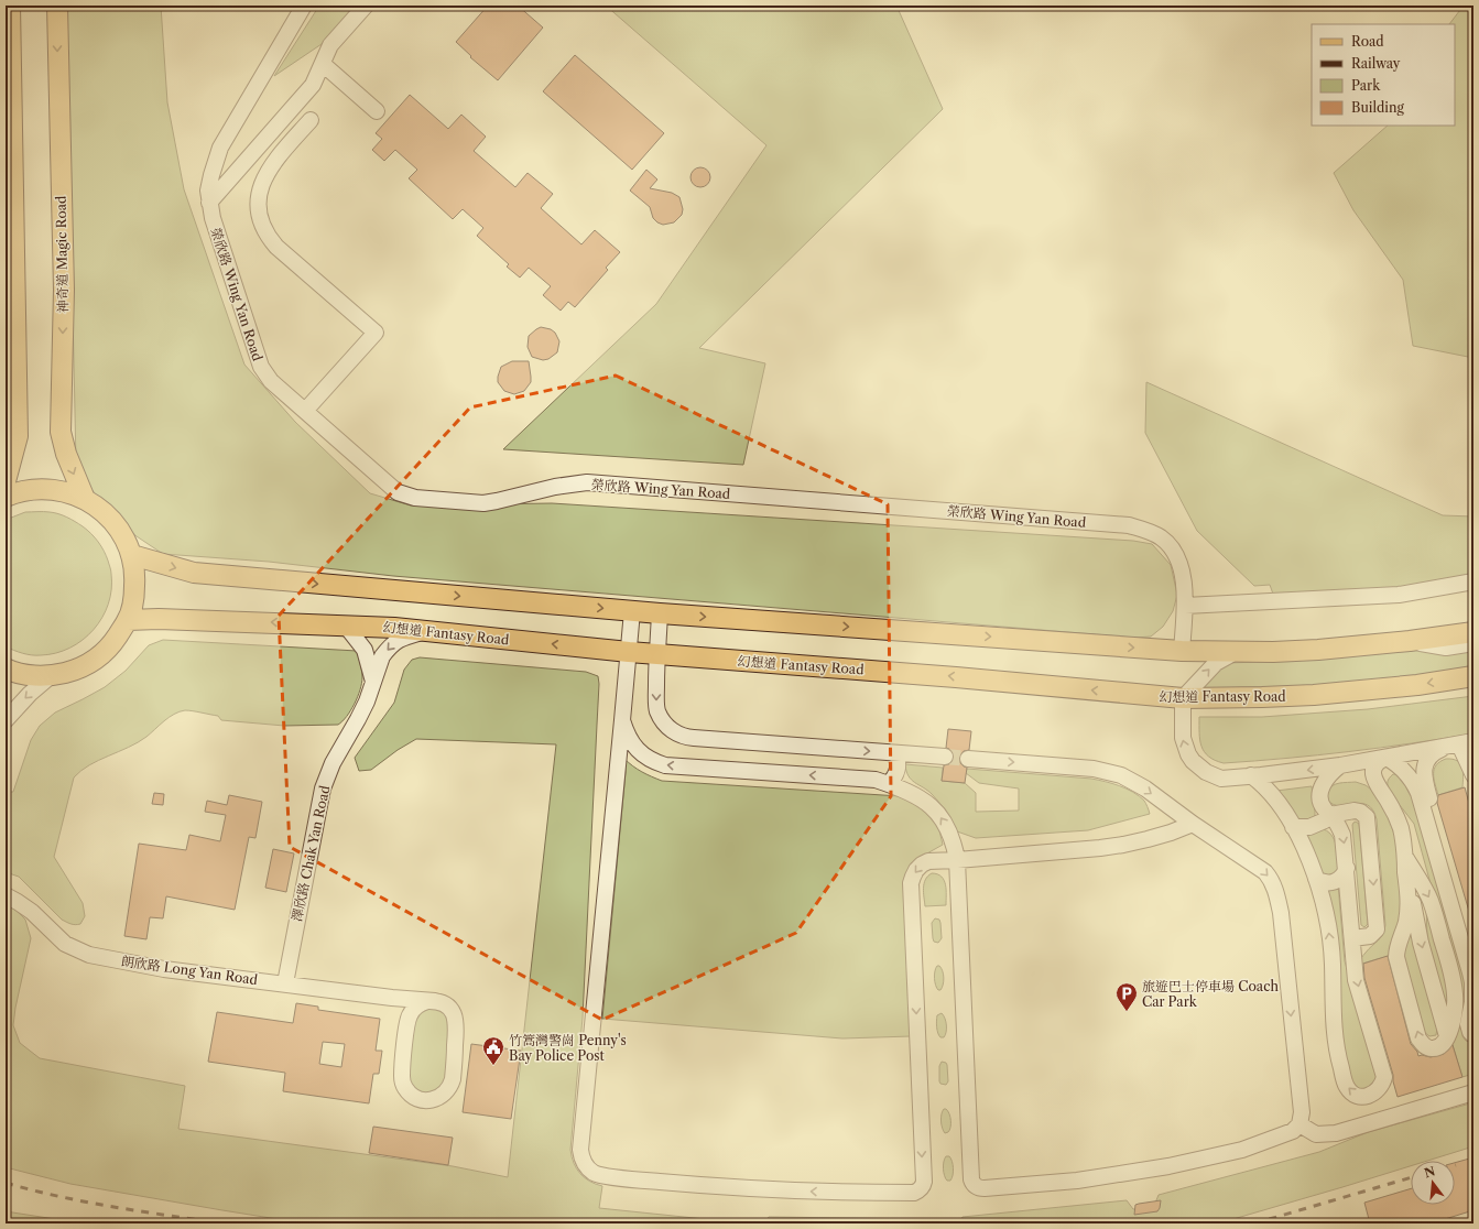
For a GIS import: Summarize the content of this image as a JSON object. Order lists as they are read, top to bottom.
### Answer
{
  "streets": {
    "main road": ["神奇道 Magic Road", "幻想道 Fantasy Road"],
    "street": ["榮欣路 Wing Yan Road", "澤欣路 Chak Yan Road", "朗欣路 Long Yan Road"]
  },
  "crossings": [
    ["幻想道 Fantasy Road", "澤欣路 Chak Yan Road"],
    ["澤欣路 Chak Yan Road", "朗欣路 Long Yan Road"]
  ],
  "places": {
    "parking": ["旅遊巴士停車場 Coach Car Park"],
    "public building": ["竹篙灣警崗 Penny's Bay Police Post"]
  },
  "legend": [
    "Road",
    "Railway",
    "Park",
    "Building"
  ],
  "north": "top"
}
